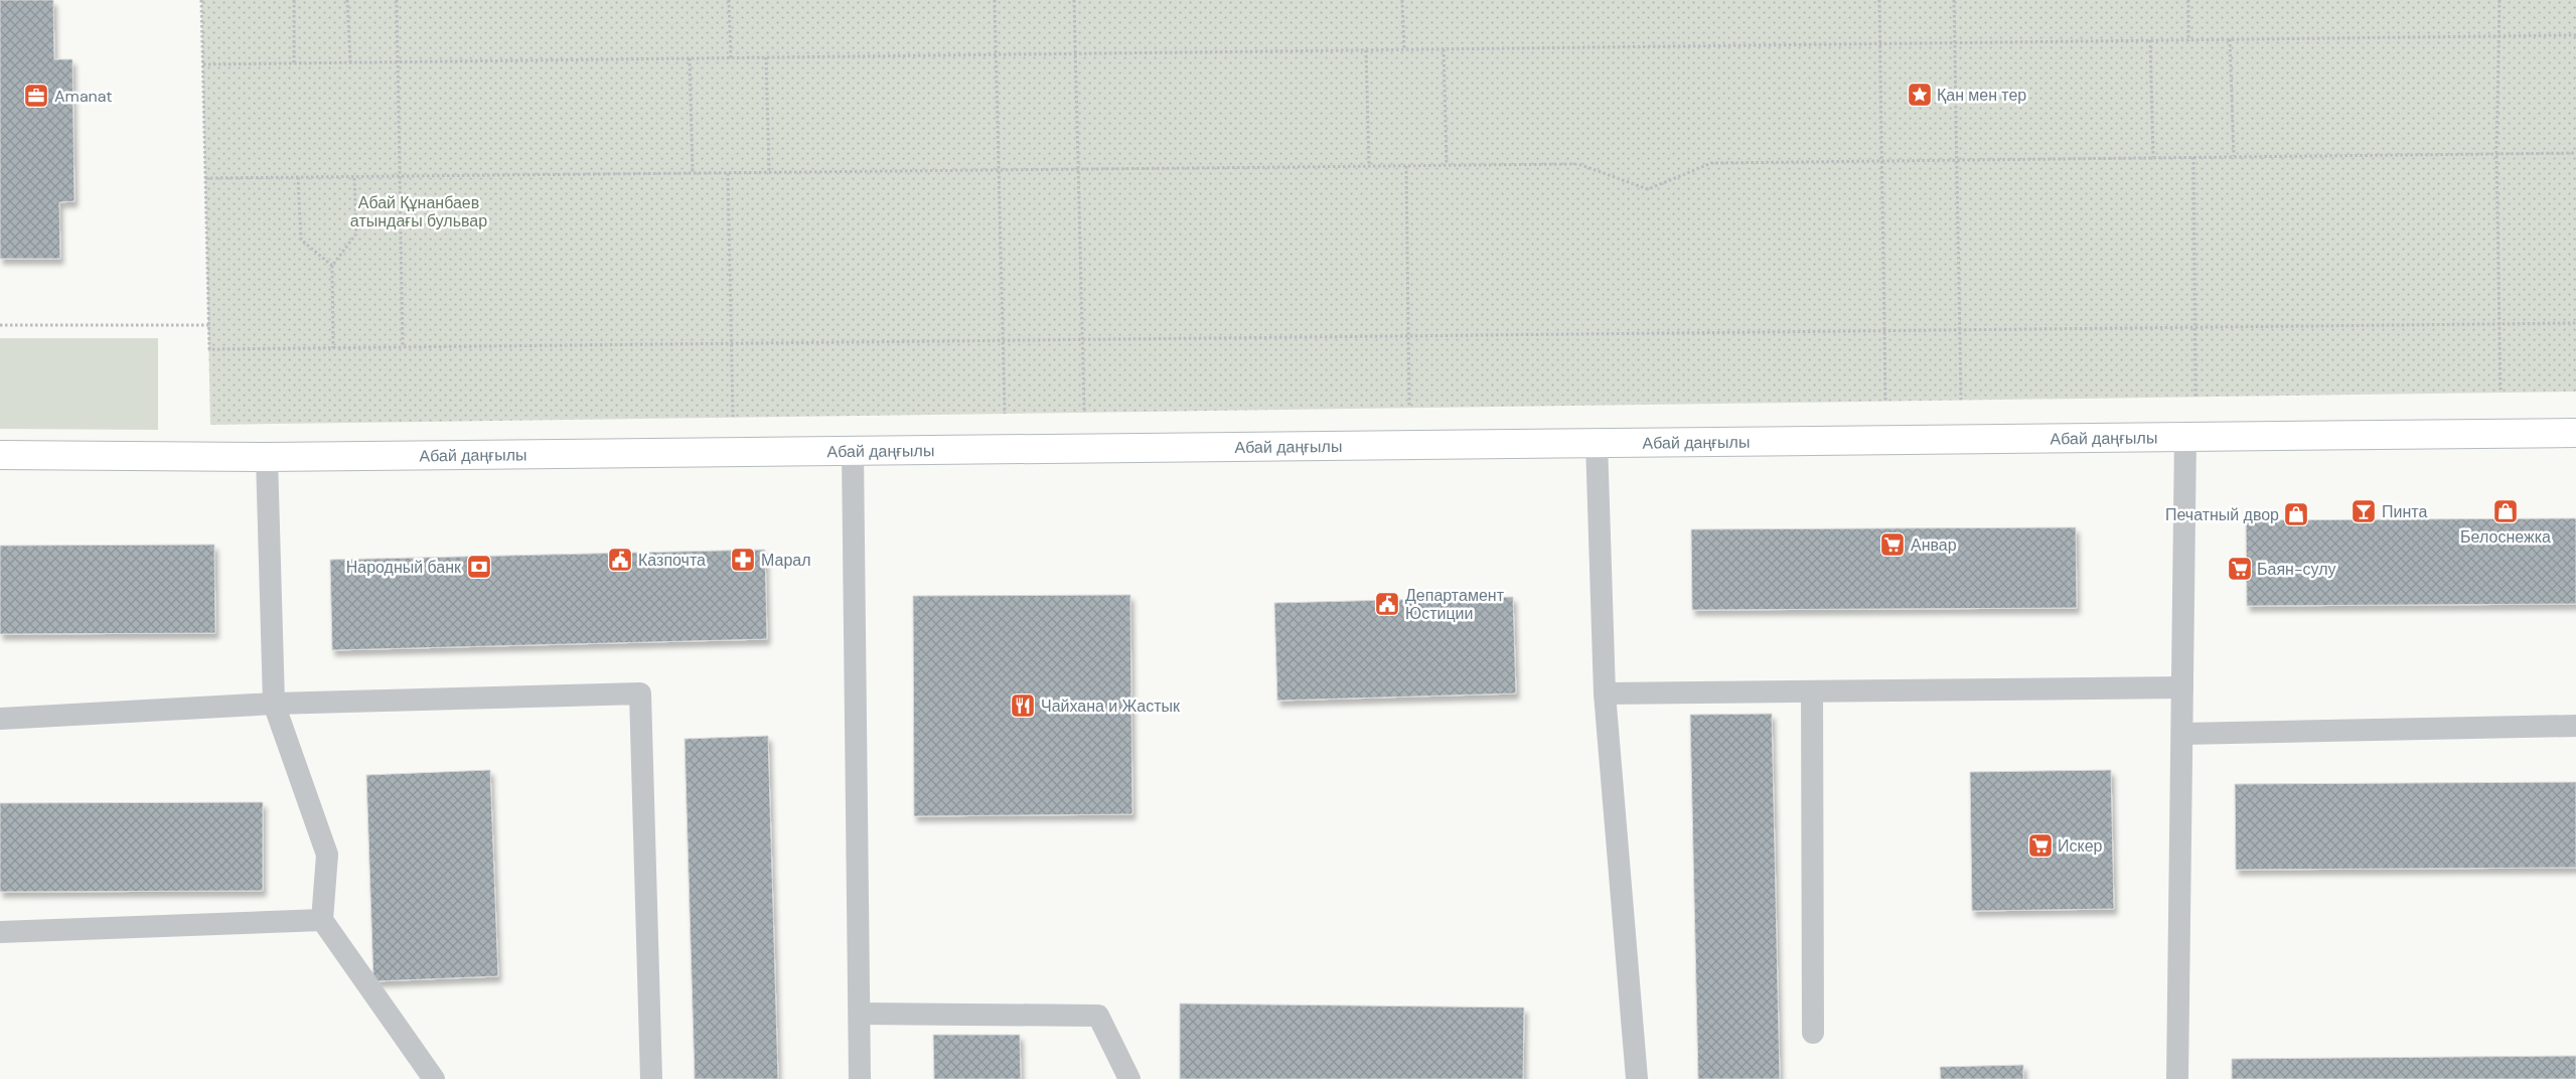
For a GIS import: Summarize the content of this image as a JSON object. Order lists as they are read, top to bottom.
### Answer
{
  "streets": {
    "main road": ["Абай даңғылы"]
  },
  "parks": ["Абай Құнанбаев атындағы бульвар"],
  "places": {
    "place": ["Қан мен тер"],
    "office": ["Amanat"],
    "bar": ["Пинта"],
    "shop": ["Белоснежка", "Печатный двор"],
    "supermarket": ["Анвар", "Баян-сулу", "Искер"],
    "public building": ["Казпочта", "Департамент Юстиции"],
    "pharmacy": ["Марал"],
    "bank": ["Народный банк"],
    "restaurant": ["Чайхана и Жастык"]
  }
}
